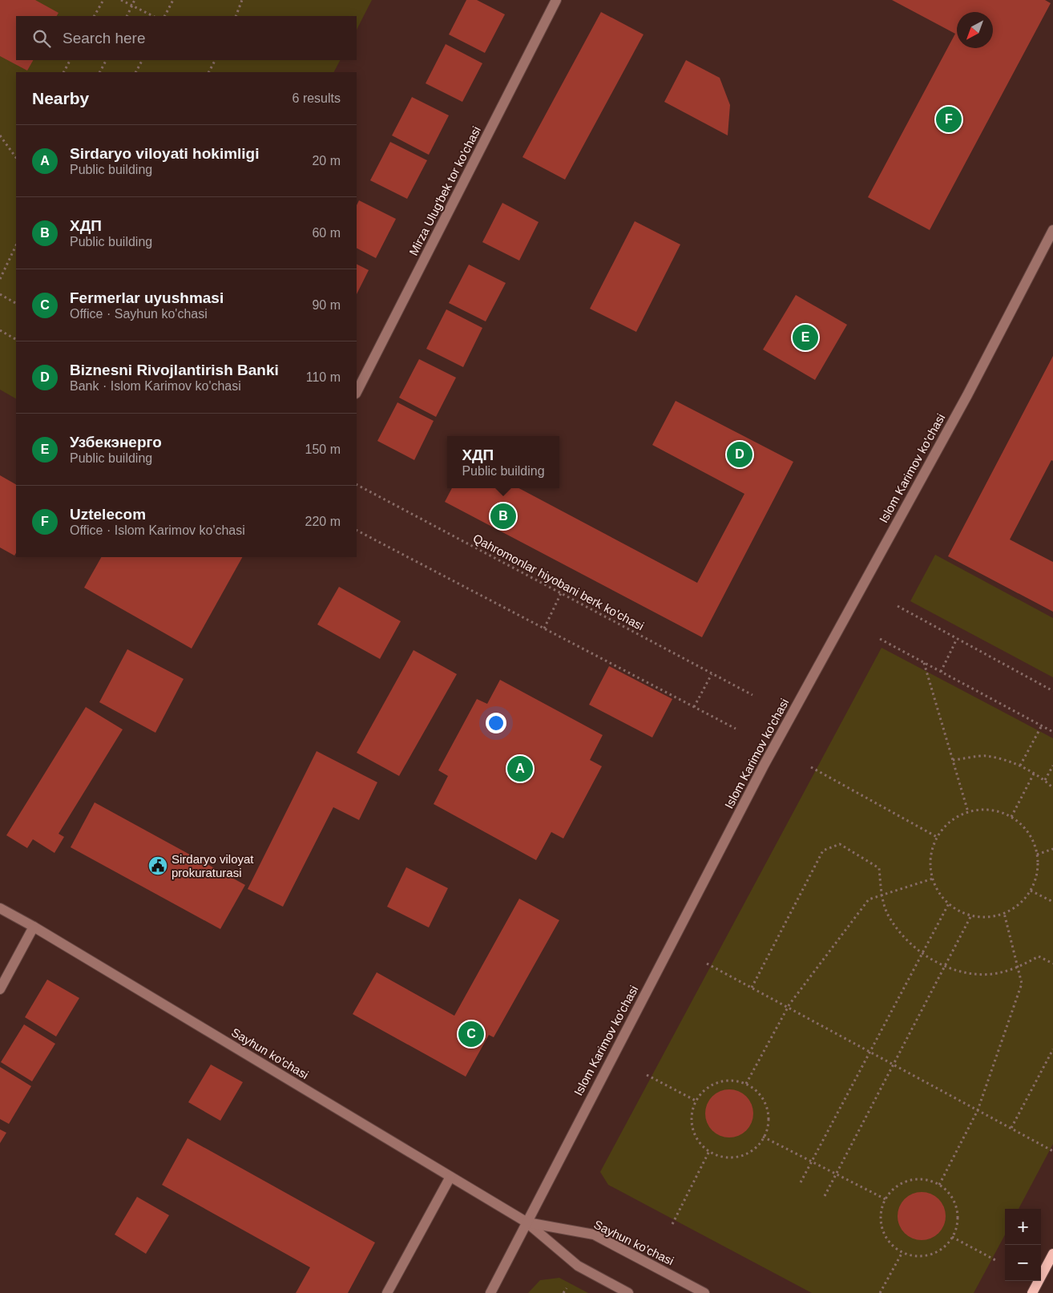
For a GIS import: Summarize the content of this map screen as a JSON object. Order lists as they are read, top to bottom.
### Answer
{
  "streets": {
    "street": ["Mirza Ulug'bek tor ko'chasi", "Islom Karimov ko'chasi", "Sayhun ko'chasi"],
    "path": ["Qahromonlar hiyobani berk ko'chasi"]
  },
  "crossings": [
    ["Islom Karimov ko'chasi", "Sayhun ko'chasi"]
  ],
  "places": {
    "public building": ["Sirdaryo viloyat prokuraturasi"]
  },
  "north": "bottom left",
  "page": {
    "search": "Search here",
    "heading": ["Nearby", "6 results"],
    "pins": [
      "F",
      "E",
      "D",
      "B",
      "A",
      "C"
    ],
    "list": [
      {
        "mark": "A",
        "name": "Sirdaryo viloyati hokimligi",
        "note": "Public building",
        "value": "20 m"
      },
      {
        "mark": "B",
        "name": "ХДП",
        "note": "Public building",
        "value": "60 m"
      },
      {
        "mark": "C",
        "name": "Fermerlar uyushmasi",
        "note": "Office · Sayhun ko'chasi",
        "value": "90 m"
      },
      {
        "mark": "D",
        "name": "Biznesni Rivojlantirish Banki",
        "note": "Bank · Islom Karimov ko'chasi",
        "value": "110 m"
      },
      {
        "mark": "E",
        "name": "Узбекэнерго",
        "note": "Public building",
        "value": "150 m"
      },
      {
        "mark": "F",
        "name": "Uztelecom",
        "note": "Office · Islom Karimov ko'chasi",
        "value": "220 m"
      }
    ],
    "popup": ["ХДП", "Public building"],
    "map_buttons": ["+", "−"]
  }
}
